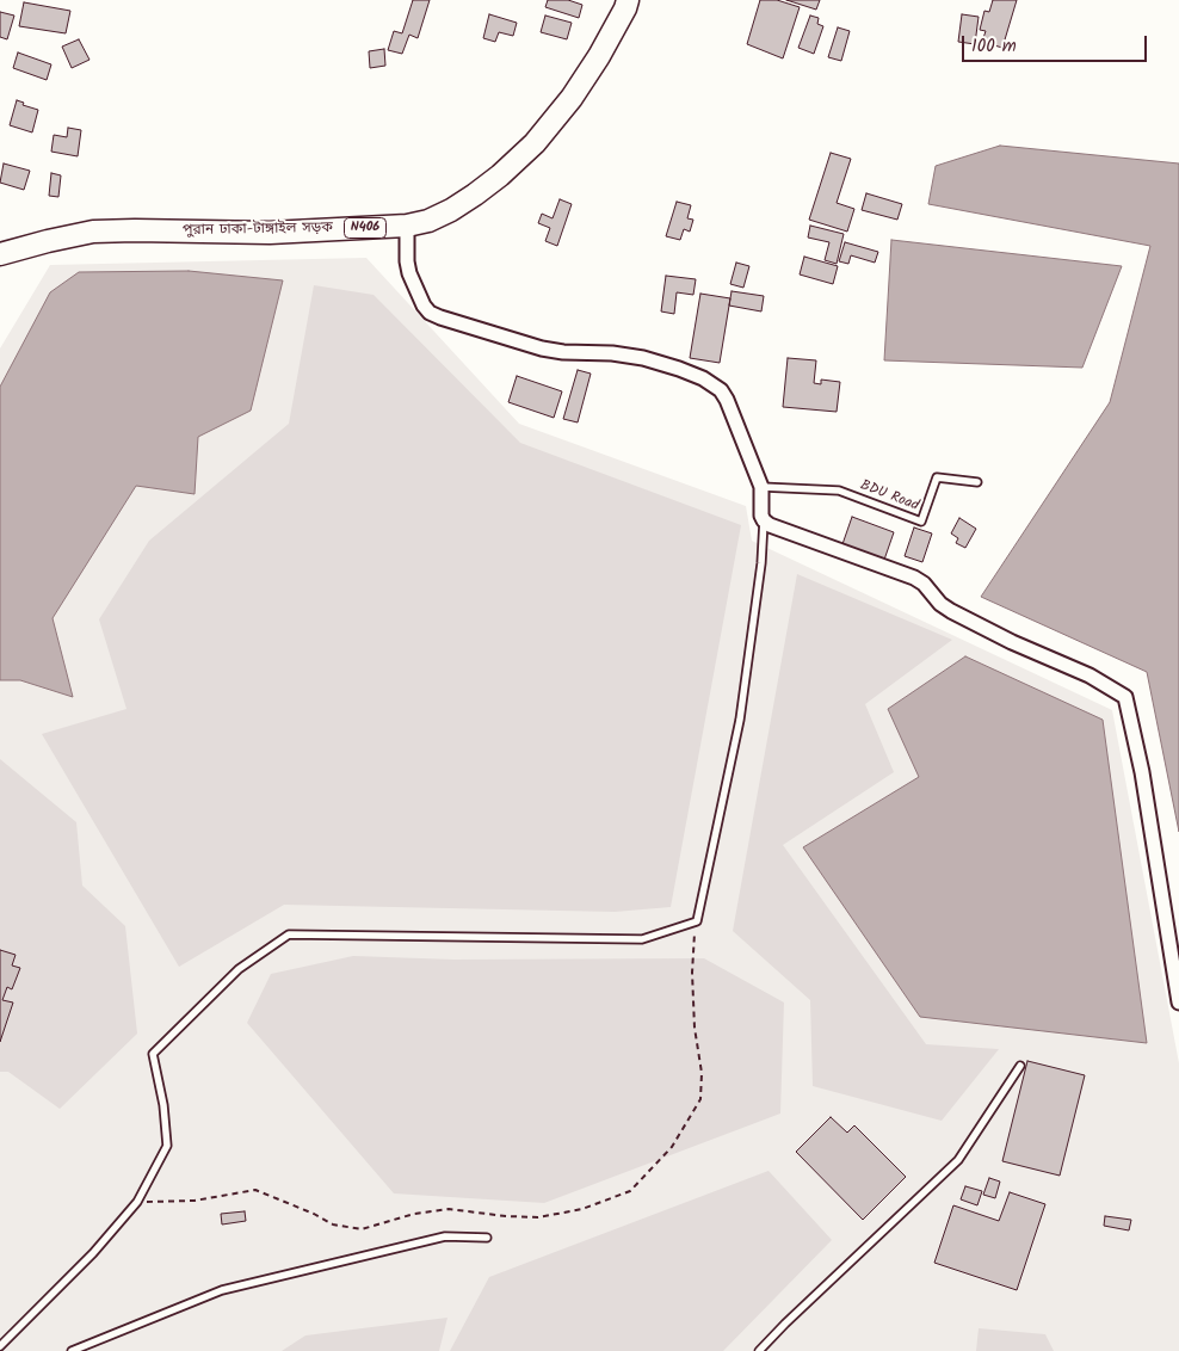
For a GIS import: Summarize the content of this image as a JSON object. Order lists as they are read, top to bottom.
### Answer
{
  "streets": {
    "highway": ["N406", "পুরান ঢাকা-টাঙ্গাইল সড়ক"],
    "lane": ["BDU Road"]
  },
  "scale_bar": "100 m"
}
